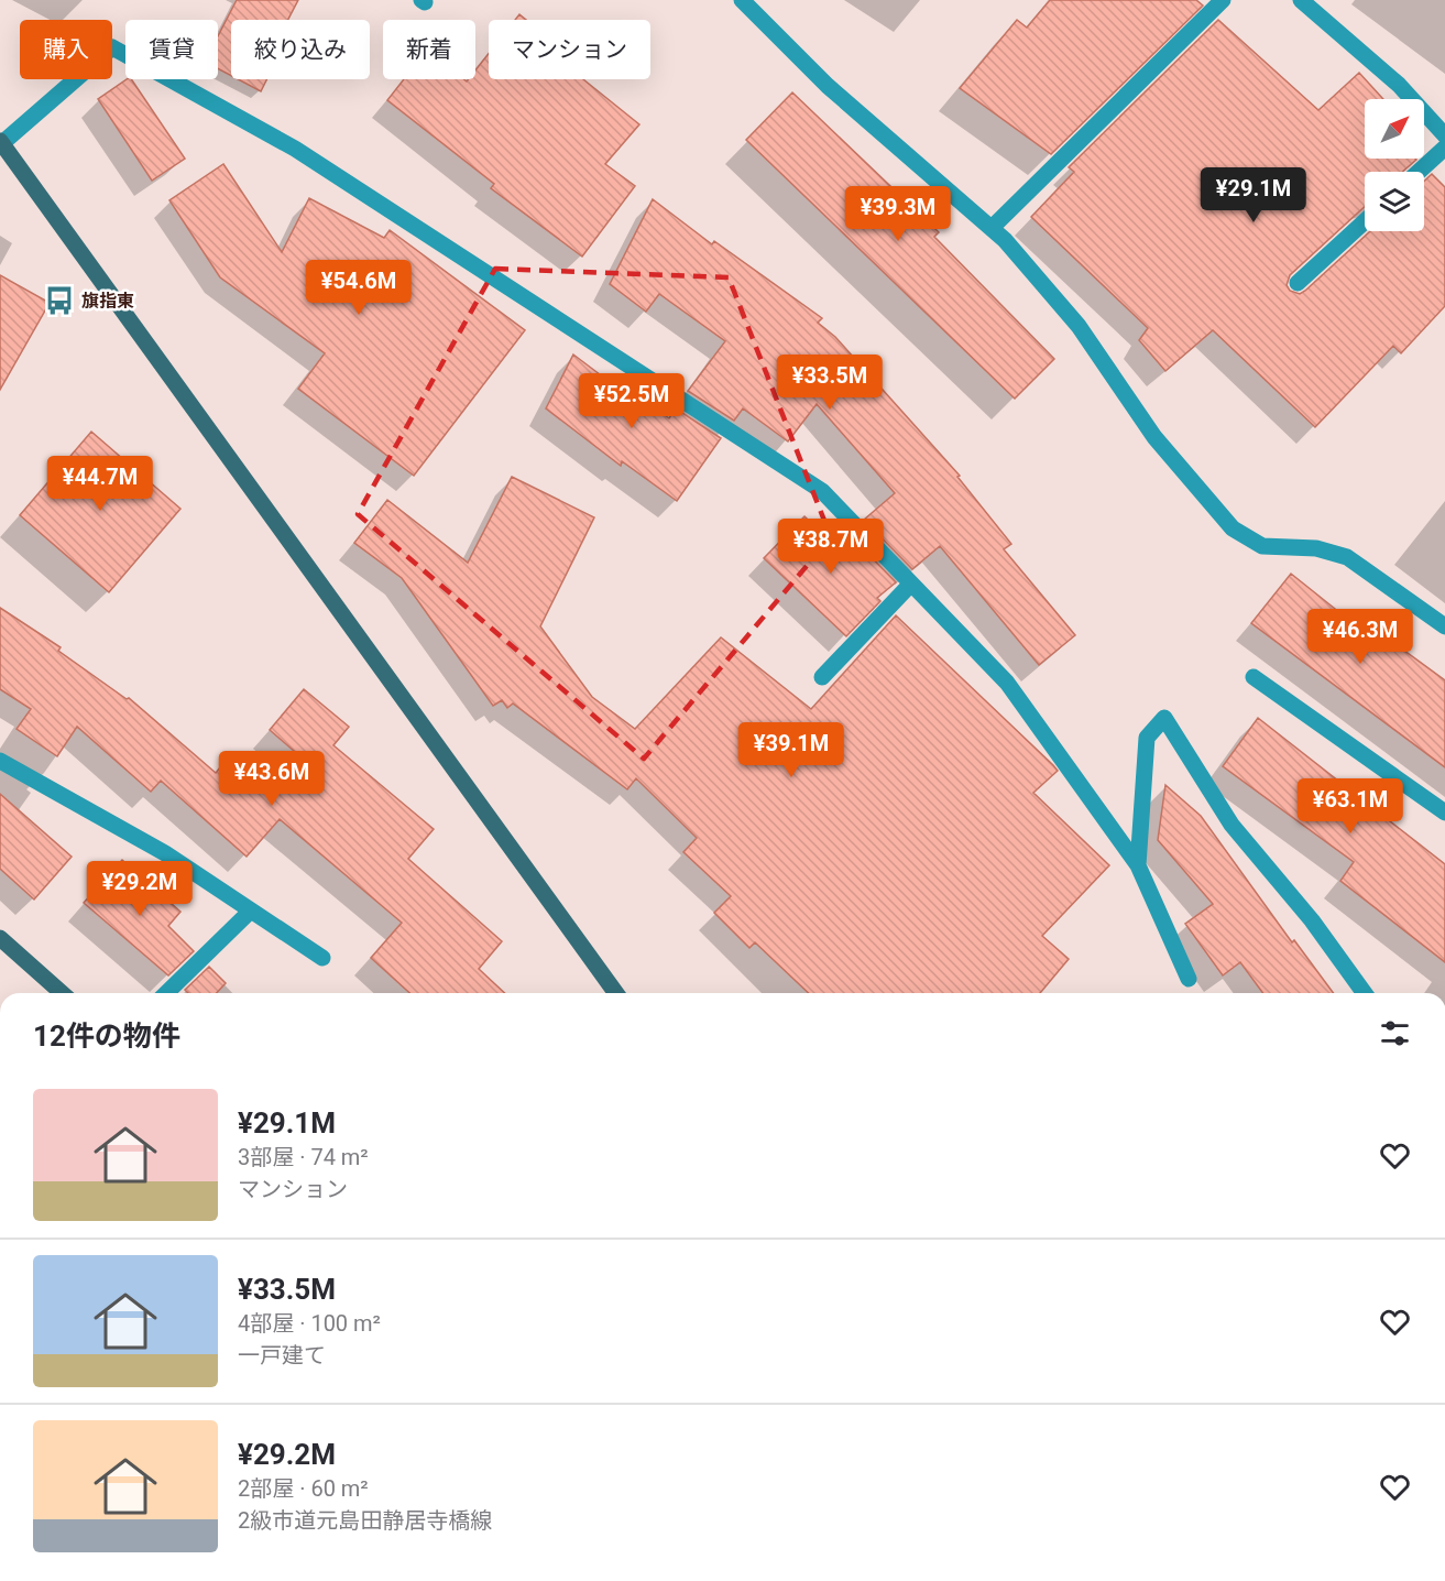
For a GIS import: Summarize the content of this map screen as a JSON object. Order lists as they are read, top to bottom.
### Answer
{
  "places": {
    "bus stop": ["旗指東"]
  },
  "north": "top right",
  "page": {
    "chip": [
      "購入",
      "賃貸",
      "絞り込み",
      "新着",
      "マンション"
    ],
    "price": [
      "¥29.1M",
      "¥39.3M",
      "¥54.6M",
      "¥33.5M",
      "¥52.5M",
      "¥44.7M",
      "¥38.7M",
      "¥46.3M",
      "¥39.1M",
      "¥43.6M",
      "¥63.1M",
      "¥29.2M"
    ],
    "heading": "12件の物件",
    "list": [
      {
        "name": "¥29.1M",
        "note": "3部屋 · 74 m² · マンション"
      },
      {
        "name": "¥33.5M",
        "note": "4部屋 · 100 m² · 一戸建て"
      },
      {
        "name": "¥29.2M",
        "note": "2部屋 · 60 m² · 2級市道元島田静居寺橋線"
      }
    ]
  }
}
